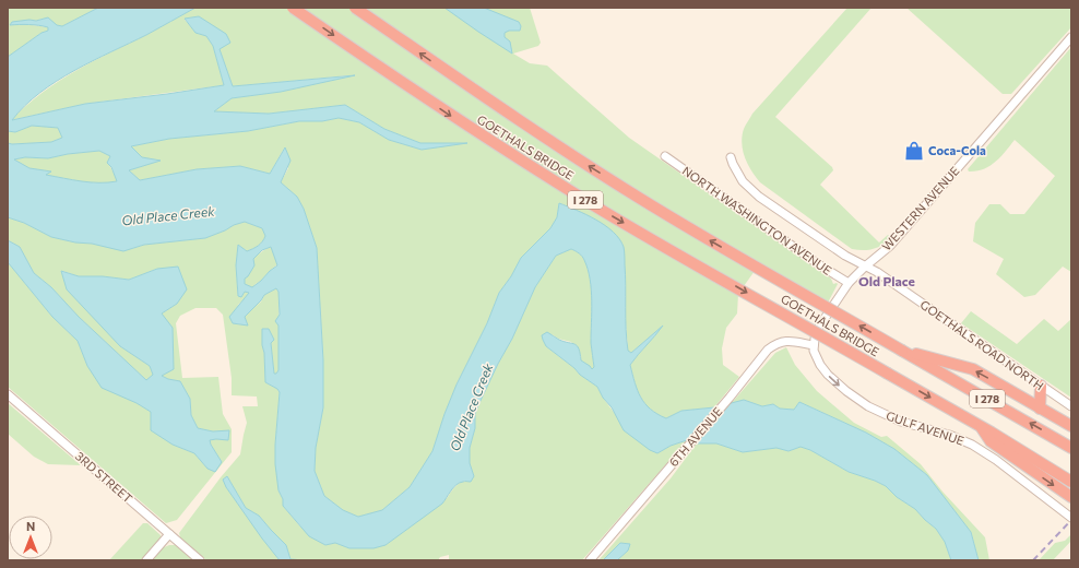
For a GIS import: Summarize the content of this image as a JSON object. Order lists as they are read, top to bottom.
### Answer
{
  "streets": {
    "highway": ["GOETHALS BRIDGE", "I 278"],
    "street": [
      "WESTERN AVENUE",
      "NORTH WASHINGTON AVENUE",
      "GOETHALS ROAD NORTH",
      "GULF AVENUE",
      "6TH AVENUE",
      "3RD STREET"
    ]
  },
  "crossings": [
    ["GOETHALS BRIDGE", "I 278"],
    ["WESTERN AVENUE", "NORTH WASHINGTON AVENUE"],
    ["WESTERN AVENUE", "GOETHALS ROAD NORTH"],
    ["WESTERN AVENUE", "GULF AVENUE"],
    ["WESTERN AVENUE", "6TH AVENUE"],
    ["GULF AVENUE", "6TH AVENUE"]
  ],
  "one_way": ["GULF AVENUE"],
  "districts": ["Old Place"],
  "water": ["Old Place Creek"],
  "places": {
    "shop": ["Coca-Cola"]
  },
  "north": "top"
}
